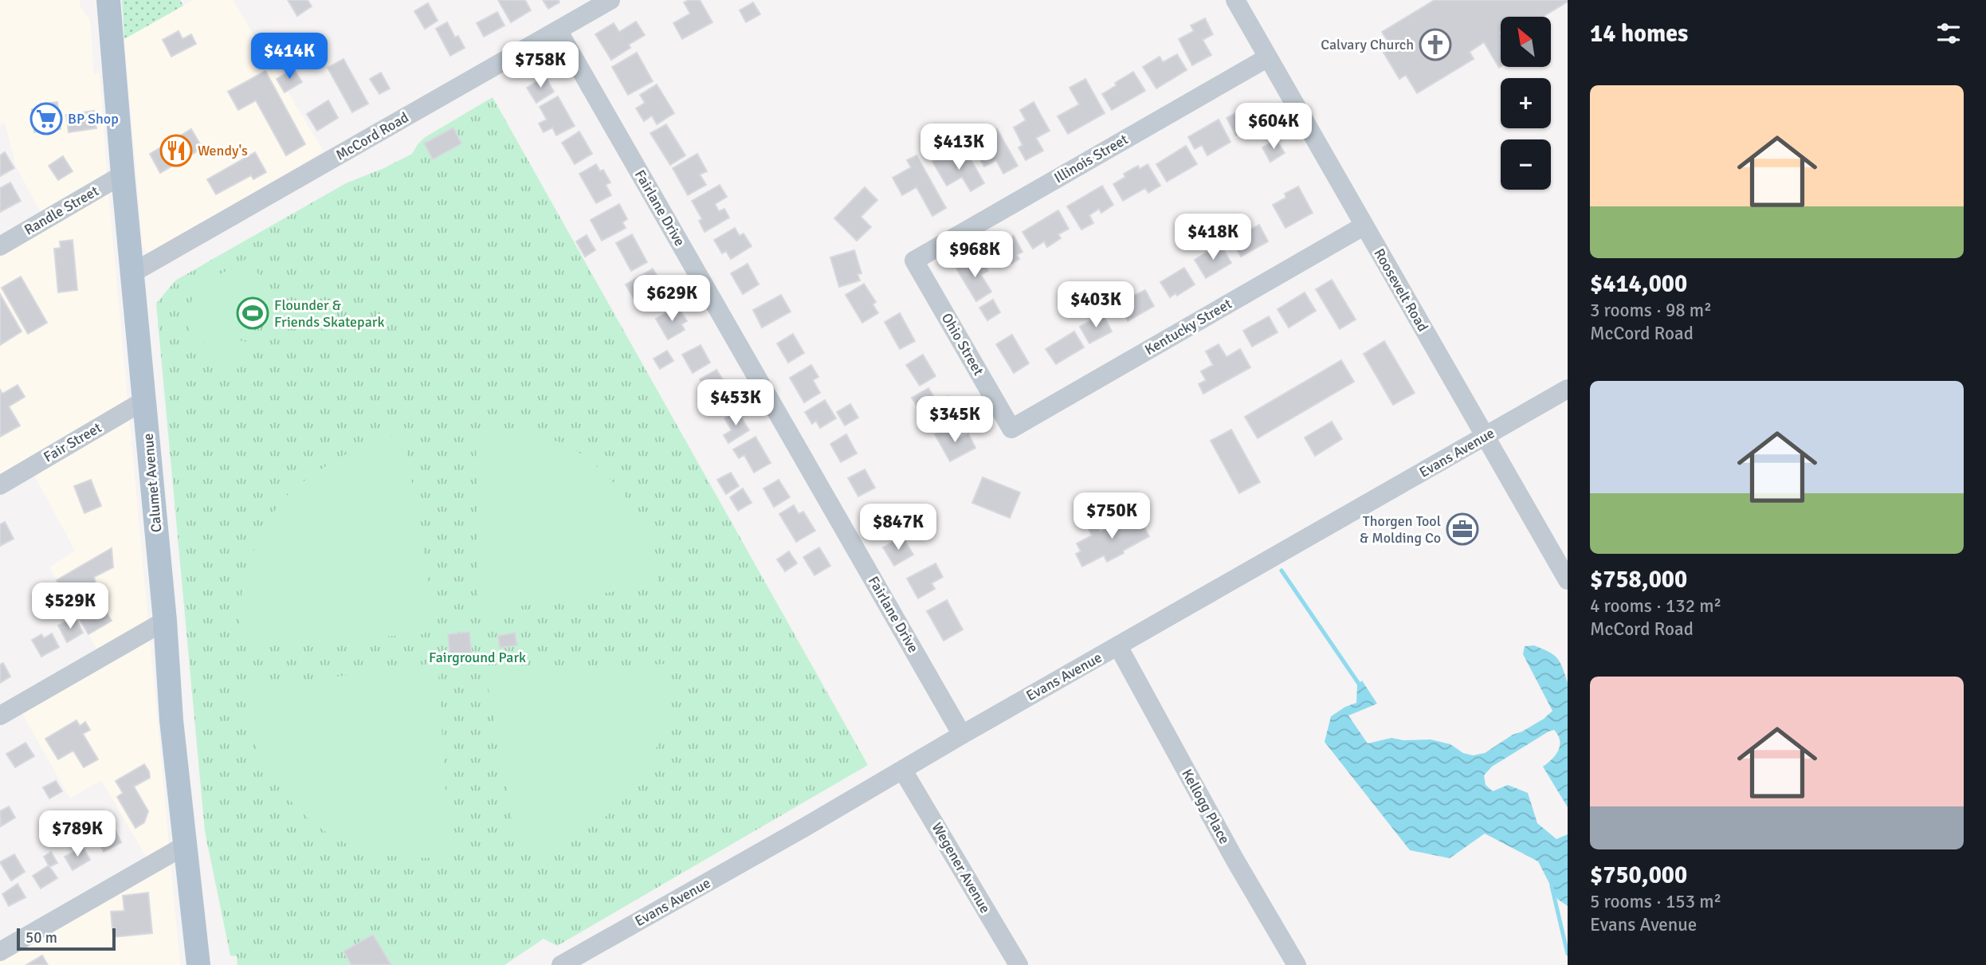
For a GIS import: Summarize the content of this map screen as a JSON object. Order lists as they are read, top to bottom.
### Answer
{
  "streets": {
    "main road": ["Calumet Avenue"],
    "street": [
      "McCord Road",
      "Illinois Street",
      "Fairlane Drive",
      "Randle Street",
      "Roosevelt Road",
      "Kentucky Street",
      "Ohio Street",
      "Fair Street",
      "Evans Avenue",
      "Kellogg Place",
      "Wegener Avenue"
    ]
  },
  "crossings": [
    ["McCord Road", "Fairlane Drive"],
    ["McCord Road", "Calumet Avenue"],
    ["Illinois Street", "Roosevelt Road"],
    ["Illinois Street", "Ohio Street"],
    ["Fairlane Drive", "Evans Avenue"],
    ["Randle Street", "Calumet Avenue"],
    ["Roosevelt Road", "Kentucky Street"],
    ["Roosevelt Road", "Evans Avenue"],
    ["Kentucky Street", "Ohio Street"],
    ["Fair Street", "Calumet Avenue"],
    ["Evans Avenue", "Kellogg Place"],
    ["Evans Avenue", "Wegener Avenue"]
  ],
  "parks": ["Fairground Park"],
  "places": {
    "church": ["Calvary Church"],
    "supermarket": ["BP Shop"],
    "restaurant": ["Wendy's"],
    "sports": ["Flounder & Friends Skatepark"],
    "office": ["Thorgen Tool & Molding Co"]
  },
  "scale_bar": "50 m",
  "north": "top left",
  "page": {
    "heading": "14 homes",
    "map_buttons": ["+", "−"],
    "price": [
      "$414K",
      "$758K",
      "$604K",
      "$413K",
      "$418K",
      "$968K",
      "$629K",
      "$403K",
      "$453K",
      "$345K",
      "$750K",
      "$847K",
      "$529K",
      "$789K"
    ],
    "list": [
      {
        "name": "$414,000",
        "note": "3 rooms · 98 m² · McCord Road"
      },
      {
        "name": "$758,000",
        "note": "4 rooms · 132 m² · McCord Road"
      },
      {
        "name": "$750,000",
        "note": "5 rooms · 153 m² · Evans Avenue"
      }
    ],
    "scale": "50 m"
  }
}
